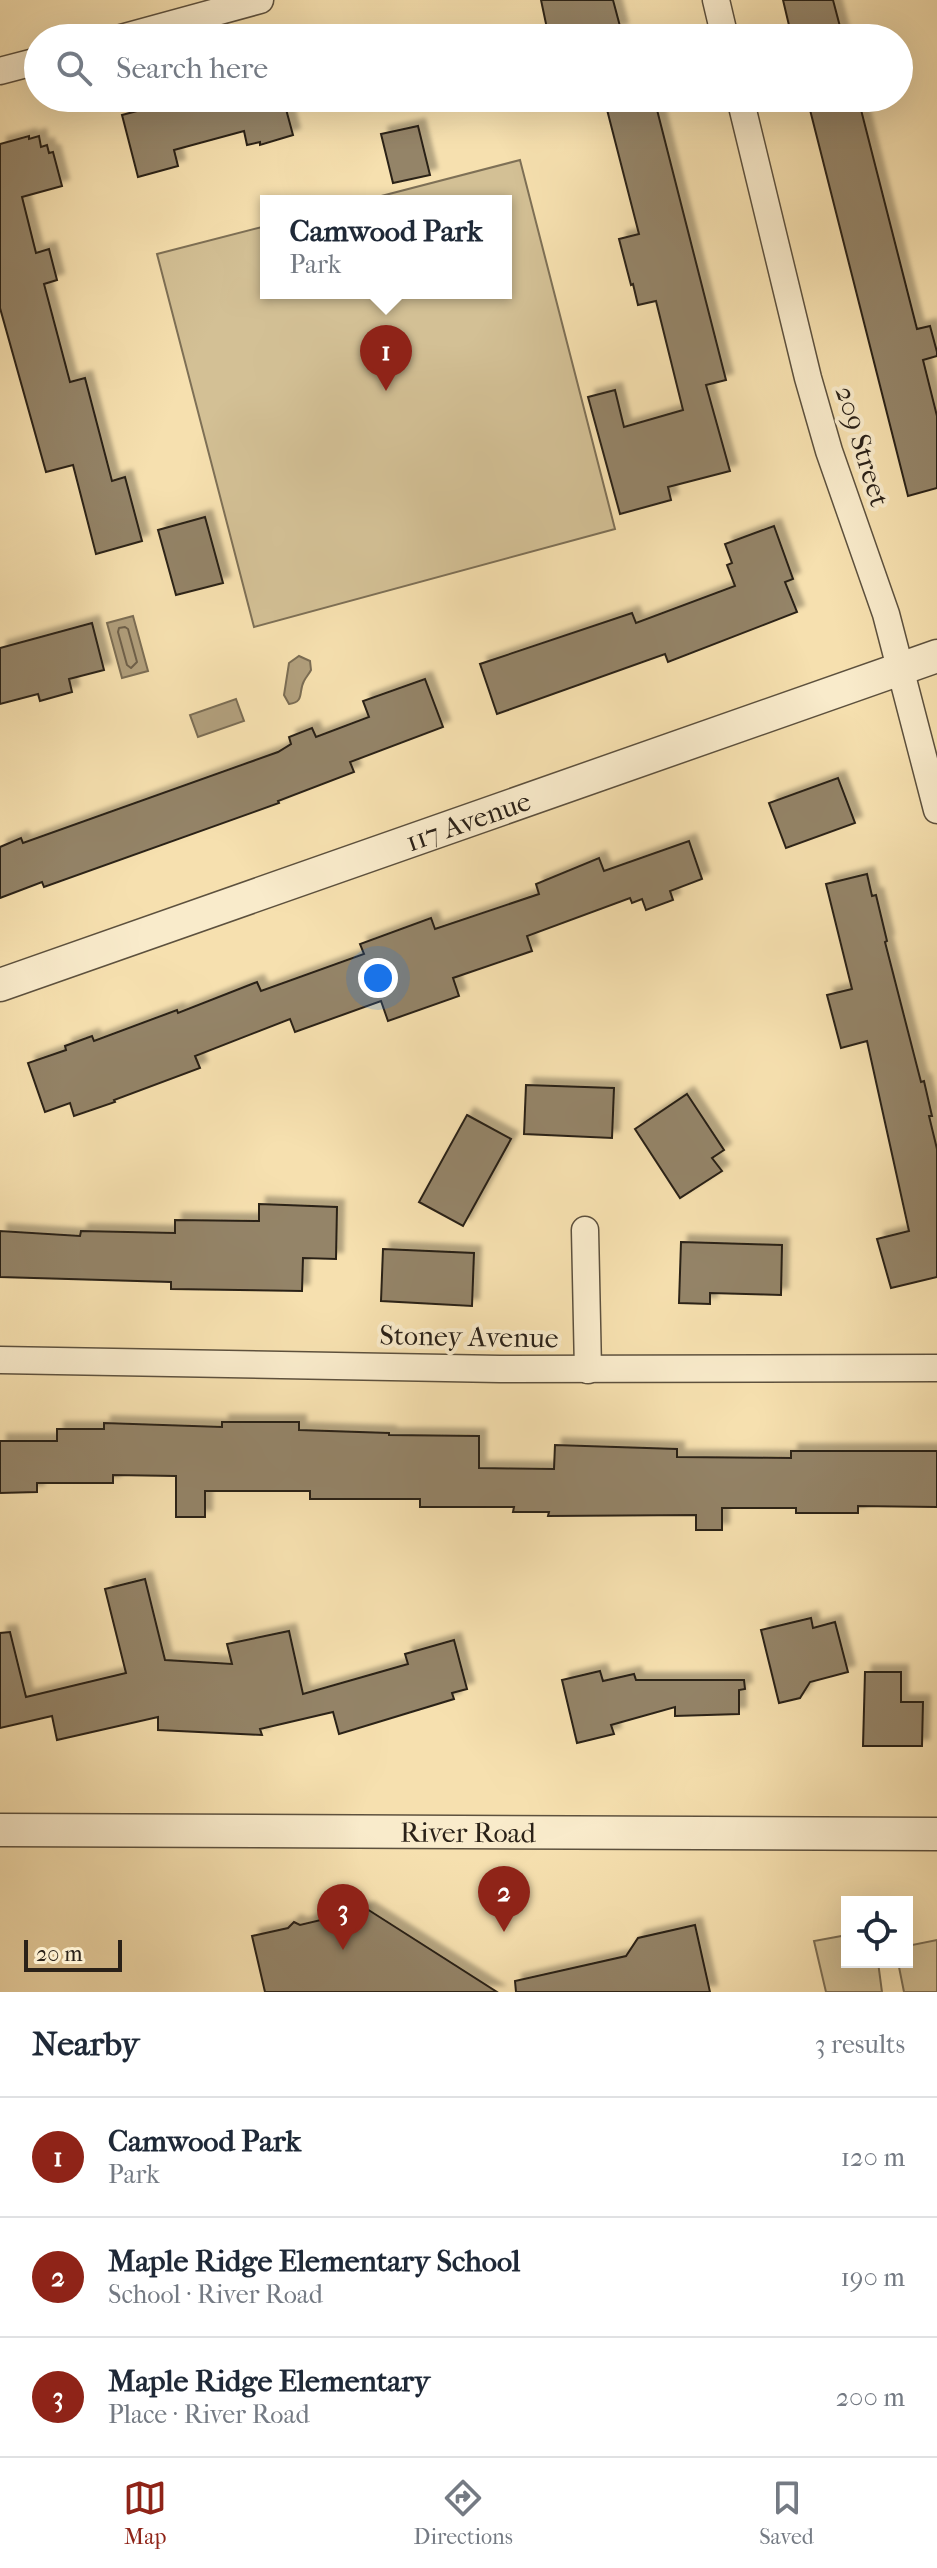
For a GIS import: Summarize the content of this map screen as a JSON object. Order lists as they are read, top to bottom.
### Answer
{
  "streets": {
    "street": [
      "209 Street",
      "117 Avenue",
      "Stoney Avenue",
      "River Road"
    ]
  },
  "crossings": [
    ["209 Street", "117 Avenue"]
  ],
  "scale_bar": "20 m",
  "page": {
    "search": "Search here",
    "popup": ["Camwood Park", "Park"],
    "pins": ["1", "2", "3"],
    "scale": "20 m",
    "heading": ["Nearby", "3 results"],
    "list": [
      {
        "mark": "1",
        "name": "Camwood Park",
        "note": "Park",
        "value": "120 m"
      },
      {
        "mark": "2",
        "name": "Maple Ridge Elementary School",
        "note": "School · River Road",
        "value": "190 m"
      },
      {
        "mark": "3",
        "name": "Maple Ridge Elementary",
        "note": "Place · River Road",
        "value": "200 m"
      }
    ],
    "nav": ["Map", "Directions", "Saved"]
  }
}
